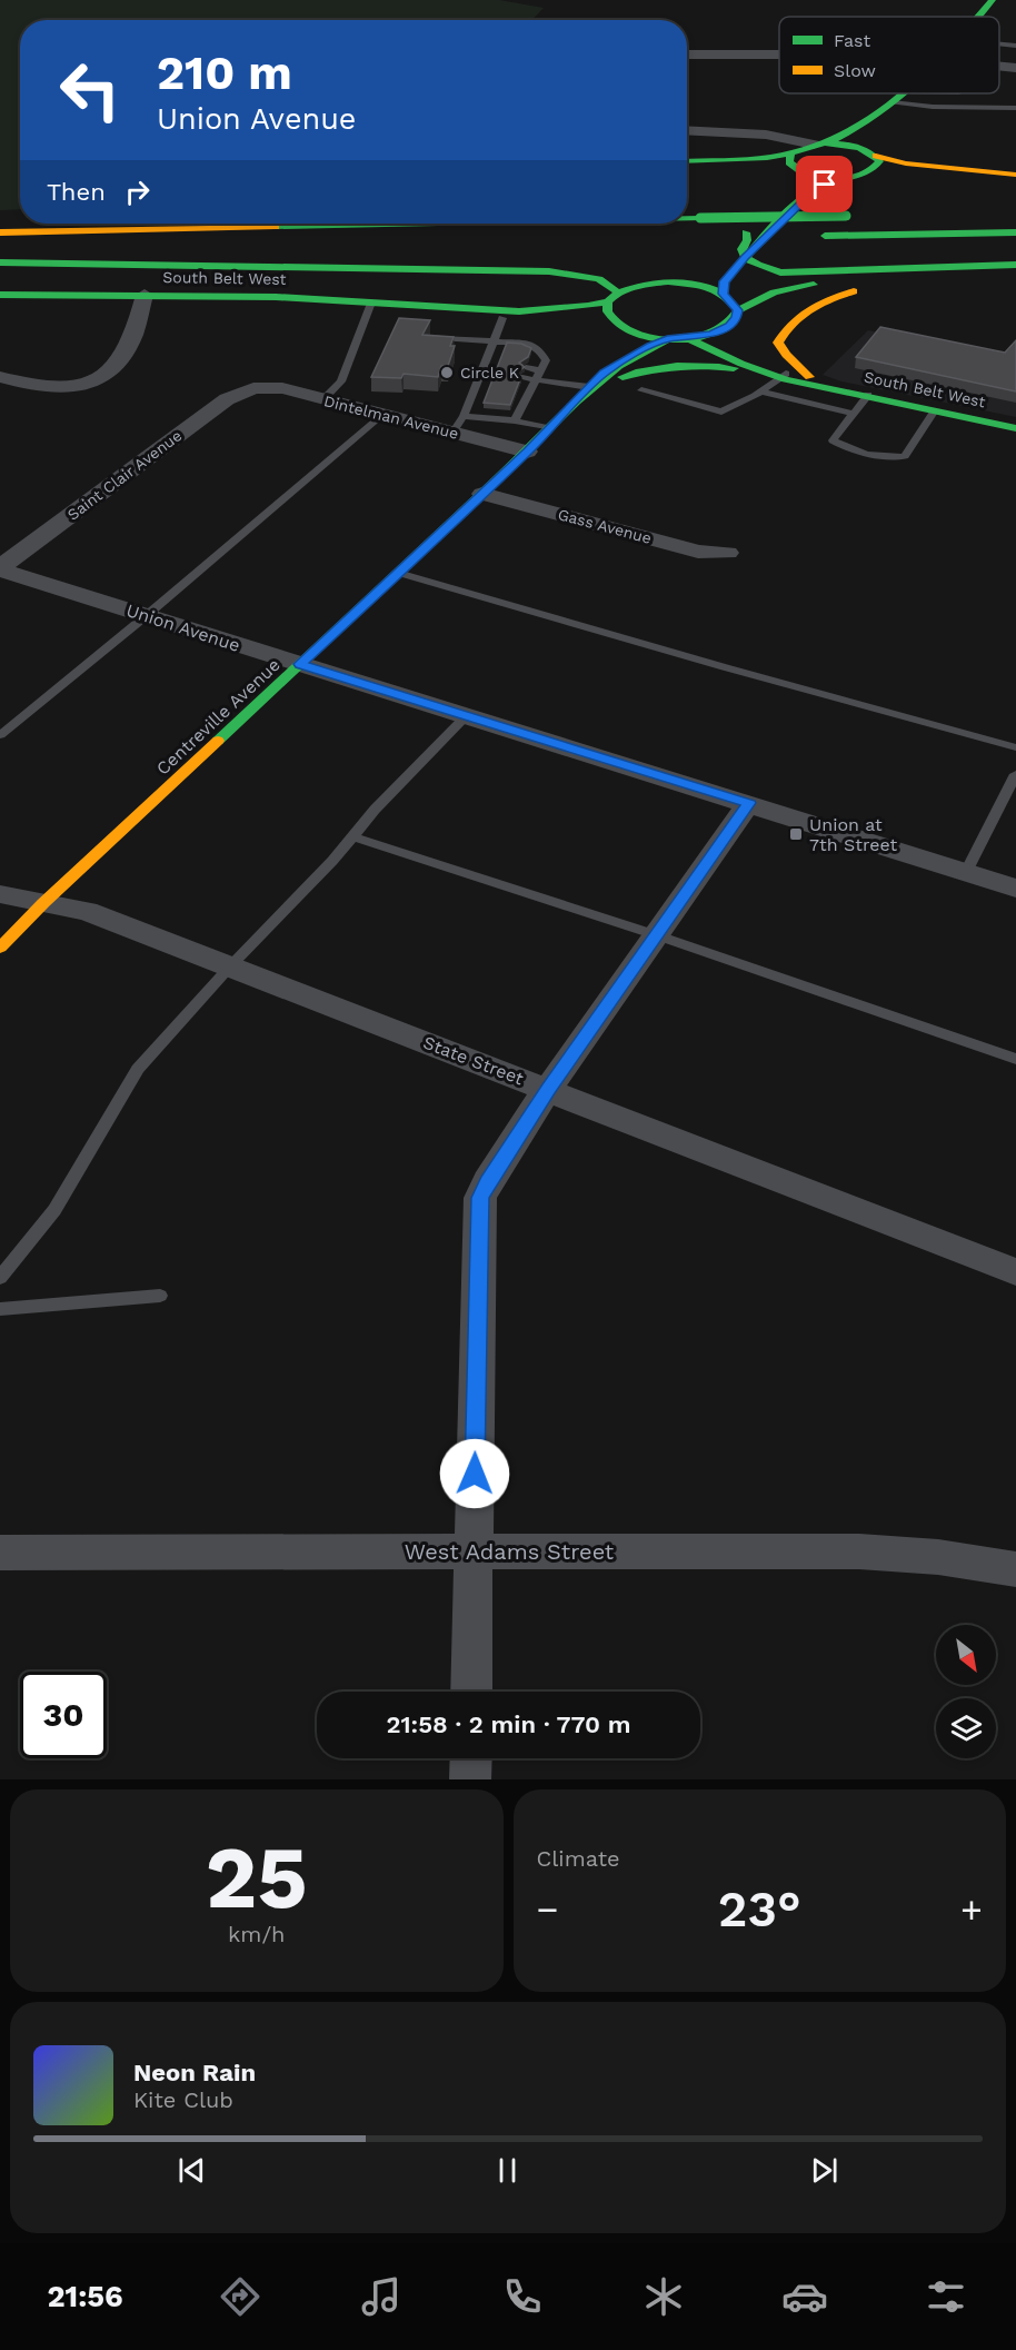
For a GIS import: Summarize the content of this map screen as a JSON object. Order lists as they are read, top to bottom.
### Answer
{
  "streets": {
    "main road": ["South Belt West", "Centreville Avenue"],
    "street": [
      "Dintelman Avenue",
      "Saint Clair Avenue",
      "Gass Avenue",
      "Union Avenue",
      "State Street",
      "West Adams Street"
    ]
  },
  "crossings": [
    ["South Belt West", "Centreville Avenue"],
    ["Dintelman Avenue", "Saint Clair Avenue"],
    ["Dintelman Avenue", "Centreville Avenue"],
    ["Saint Clair Avenue", "Union Avenue"],
    ["Gass Avenue", "Centreville Avenue"],
    ["Union Avenue", "Centreville Avenue"],
    ["Centreville Avenue", "State Street"]
  ],
  "places": {
    "other": ["Circle K"],
    "transit": ["Union at 7th Street"]
  },
  "legend": ["Fast", "Slow"],
  "north": "bottom right",
  "page": {
    "turn": ["210 m", "Union Avenue"],
    "then": "Then",
    "limit": "30",
    "trip": "21:58 · 2 min · 770 m",
    "tile": [
      ["25", "km/h"],
      "Climate"
    ],
    "heat": ["−", "23°", "+"],
    "song": ["Neon Rain", "Kite Club"],
    "tabs": "21:56"
  }
}
